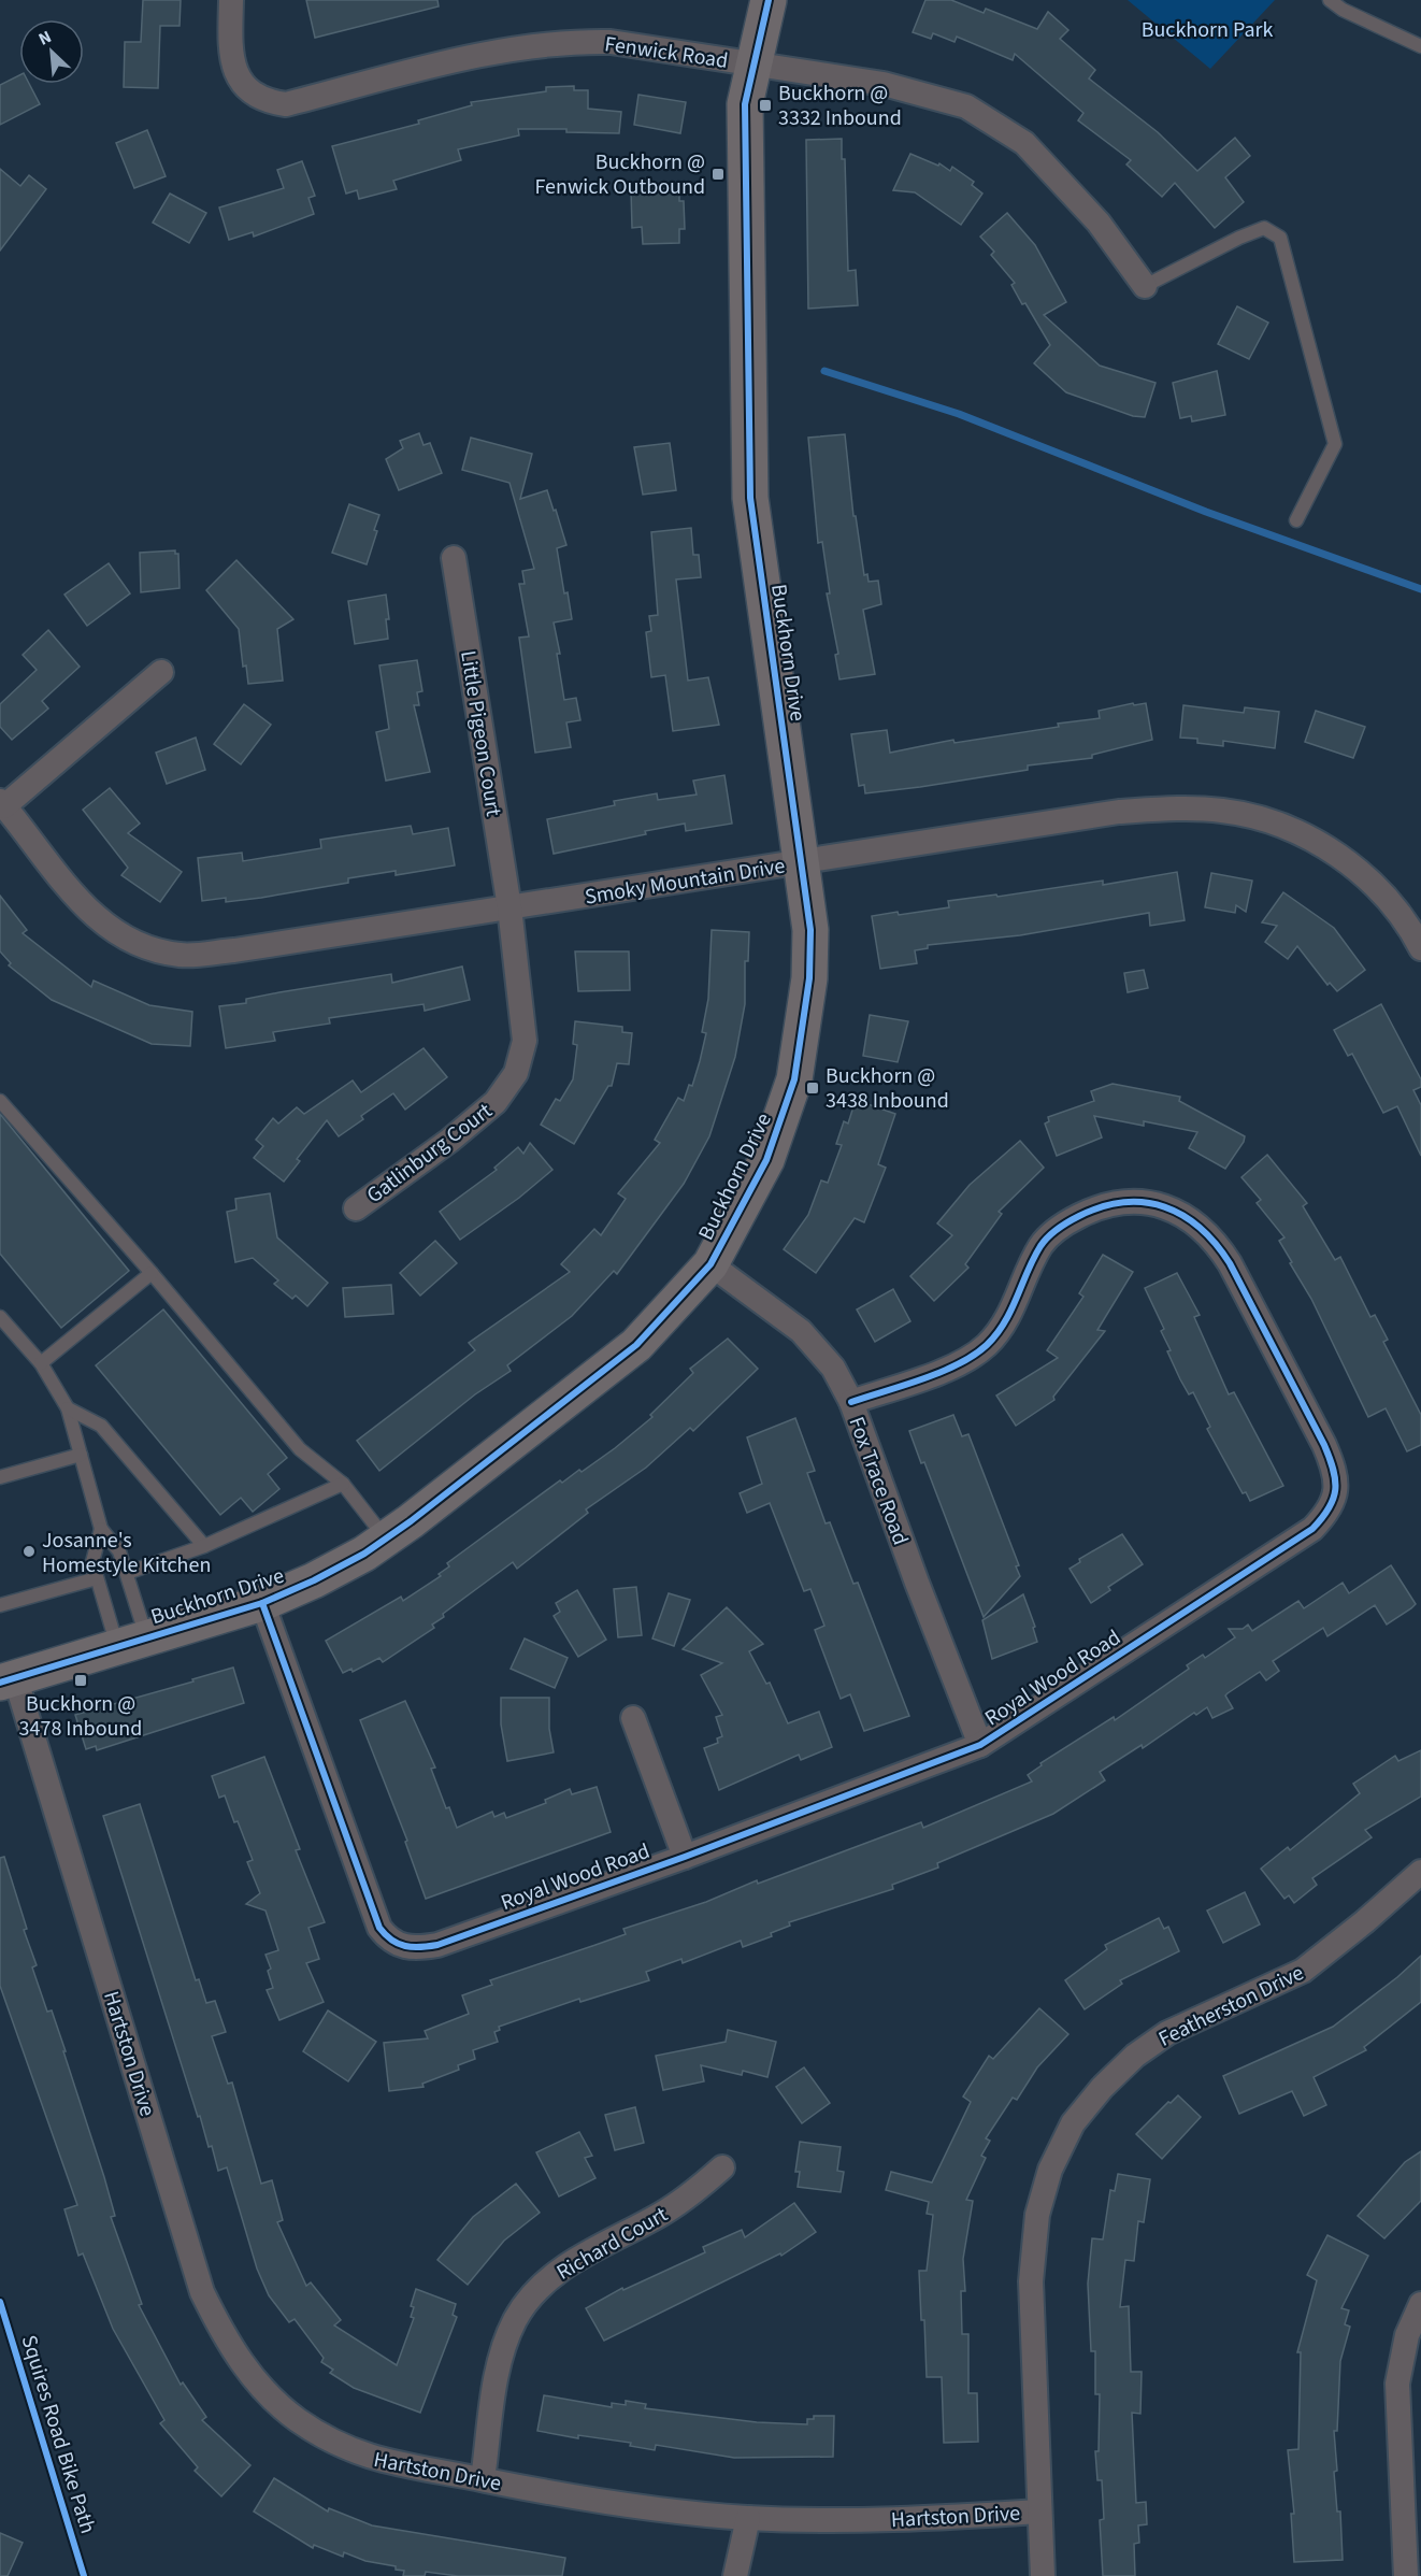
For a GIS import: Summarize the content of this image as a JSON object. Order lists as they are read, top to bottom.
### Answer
{
  "streets": {
    "street": [
      "Fenwick Road",
      "Buckhorn Drive",
      "Little Pigeon Court",
      "Smoky Mountain Drive",
      "Gatlinburg Court",
      "Fox Trace Road",
      "Royal Wood Road",
      "Featherston Drive",
      "Hartston Drive",
      "Richard Court"
    ],
    "cycle path": ["Squires Road Bike Path"]
  },
  "crossings": [
    ["Fenwick Road", "Buckhorn Drive"],
    ["Buckhorn Drive", "Smoky Mountain Drive"],
    ["Buckhorn Drive", "Fox Trace Road"],
    ["Buckhorn Drive", "Royal Wood Road"],
    ["Buckhorn Drive", "Hartston Drive"],
    ["Little Pigeon Court", "Smoky Mountain Drive"],
    ["Little Pigeon Court", "Gatlinburg Court"],
    ["Smoky Mountain Drive", "Gatlinburg Court"],
    ["Fox Trace Road", "Royal Wood Road"],
    ["Featherston Drive", "Hartston Drive"],
    ["Hartston Drive", "Richard Court"]
  ],
  "parks": ["Buckhorn Park"],
  "places": {
    "transit": [
      "Buckhorn @ 3332 Inbound",
      "Buckhorn @ Fenwick Outbound",
      "Buckhorn @ 3438 Inbound",
      "Buckhorn @ 3478 Inbound"
    ],
    "other": ["Josanne's Homestyle Kitchen"]
  },
  "north": "top left"
}
